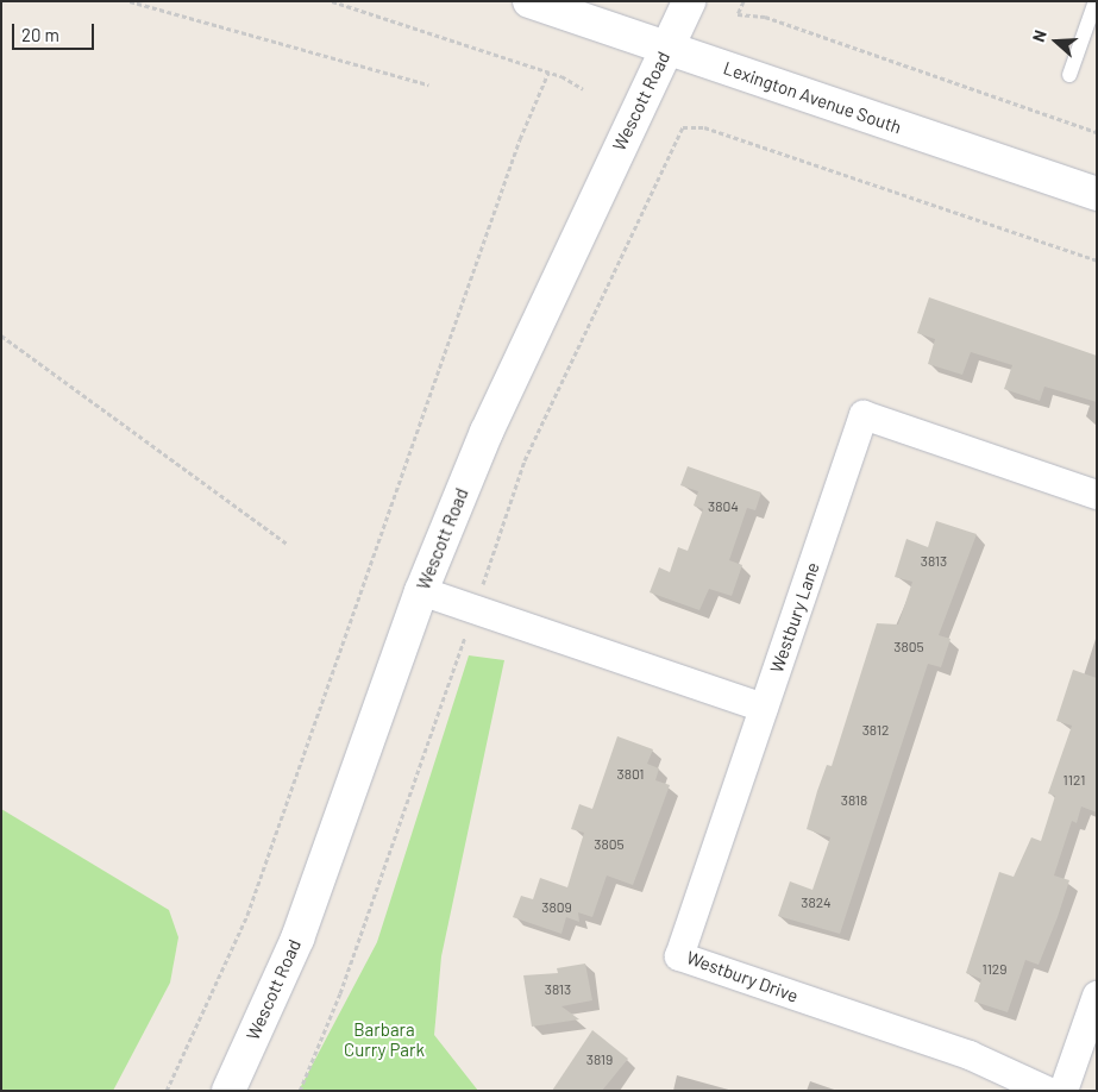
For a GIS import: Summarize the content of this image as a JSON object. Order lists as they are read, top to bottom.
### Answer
{
  "streets": {
    "street": [
      "Lexington Avenue South",
      "Wescott Road",
      "Westbury Lane",
      "Westbury Drive"
    ]
  },
  "crossings": [
    ["Lexington Avenue South", "Wescott Road"],
    ["Westbury Lane", "Westbury Drive"]
  ],
  "parks": ["Barbara Curry Park"],
  "house_numbers": [
    "3804",
    "3813",
    "3805",
    "3812",
    "3801",
    "1121",
    "3818",
    "3805",
    "3824",
    "3809",
    "1129",
    "3813",
    "3819"
  ],
  "scale_bar": "20 m",
  "north": "left"
}
